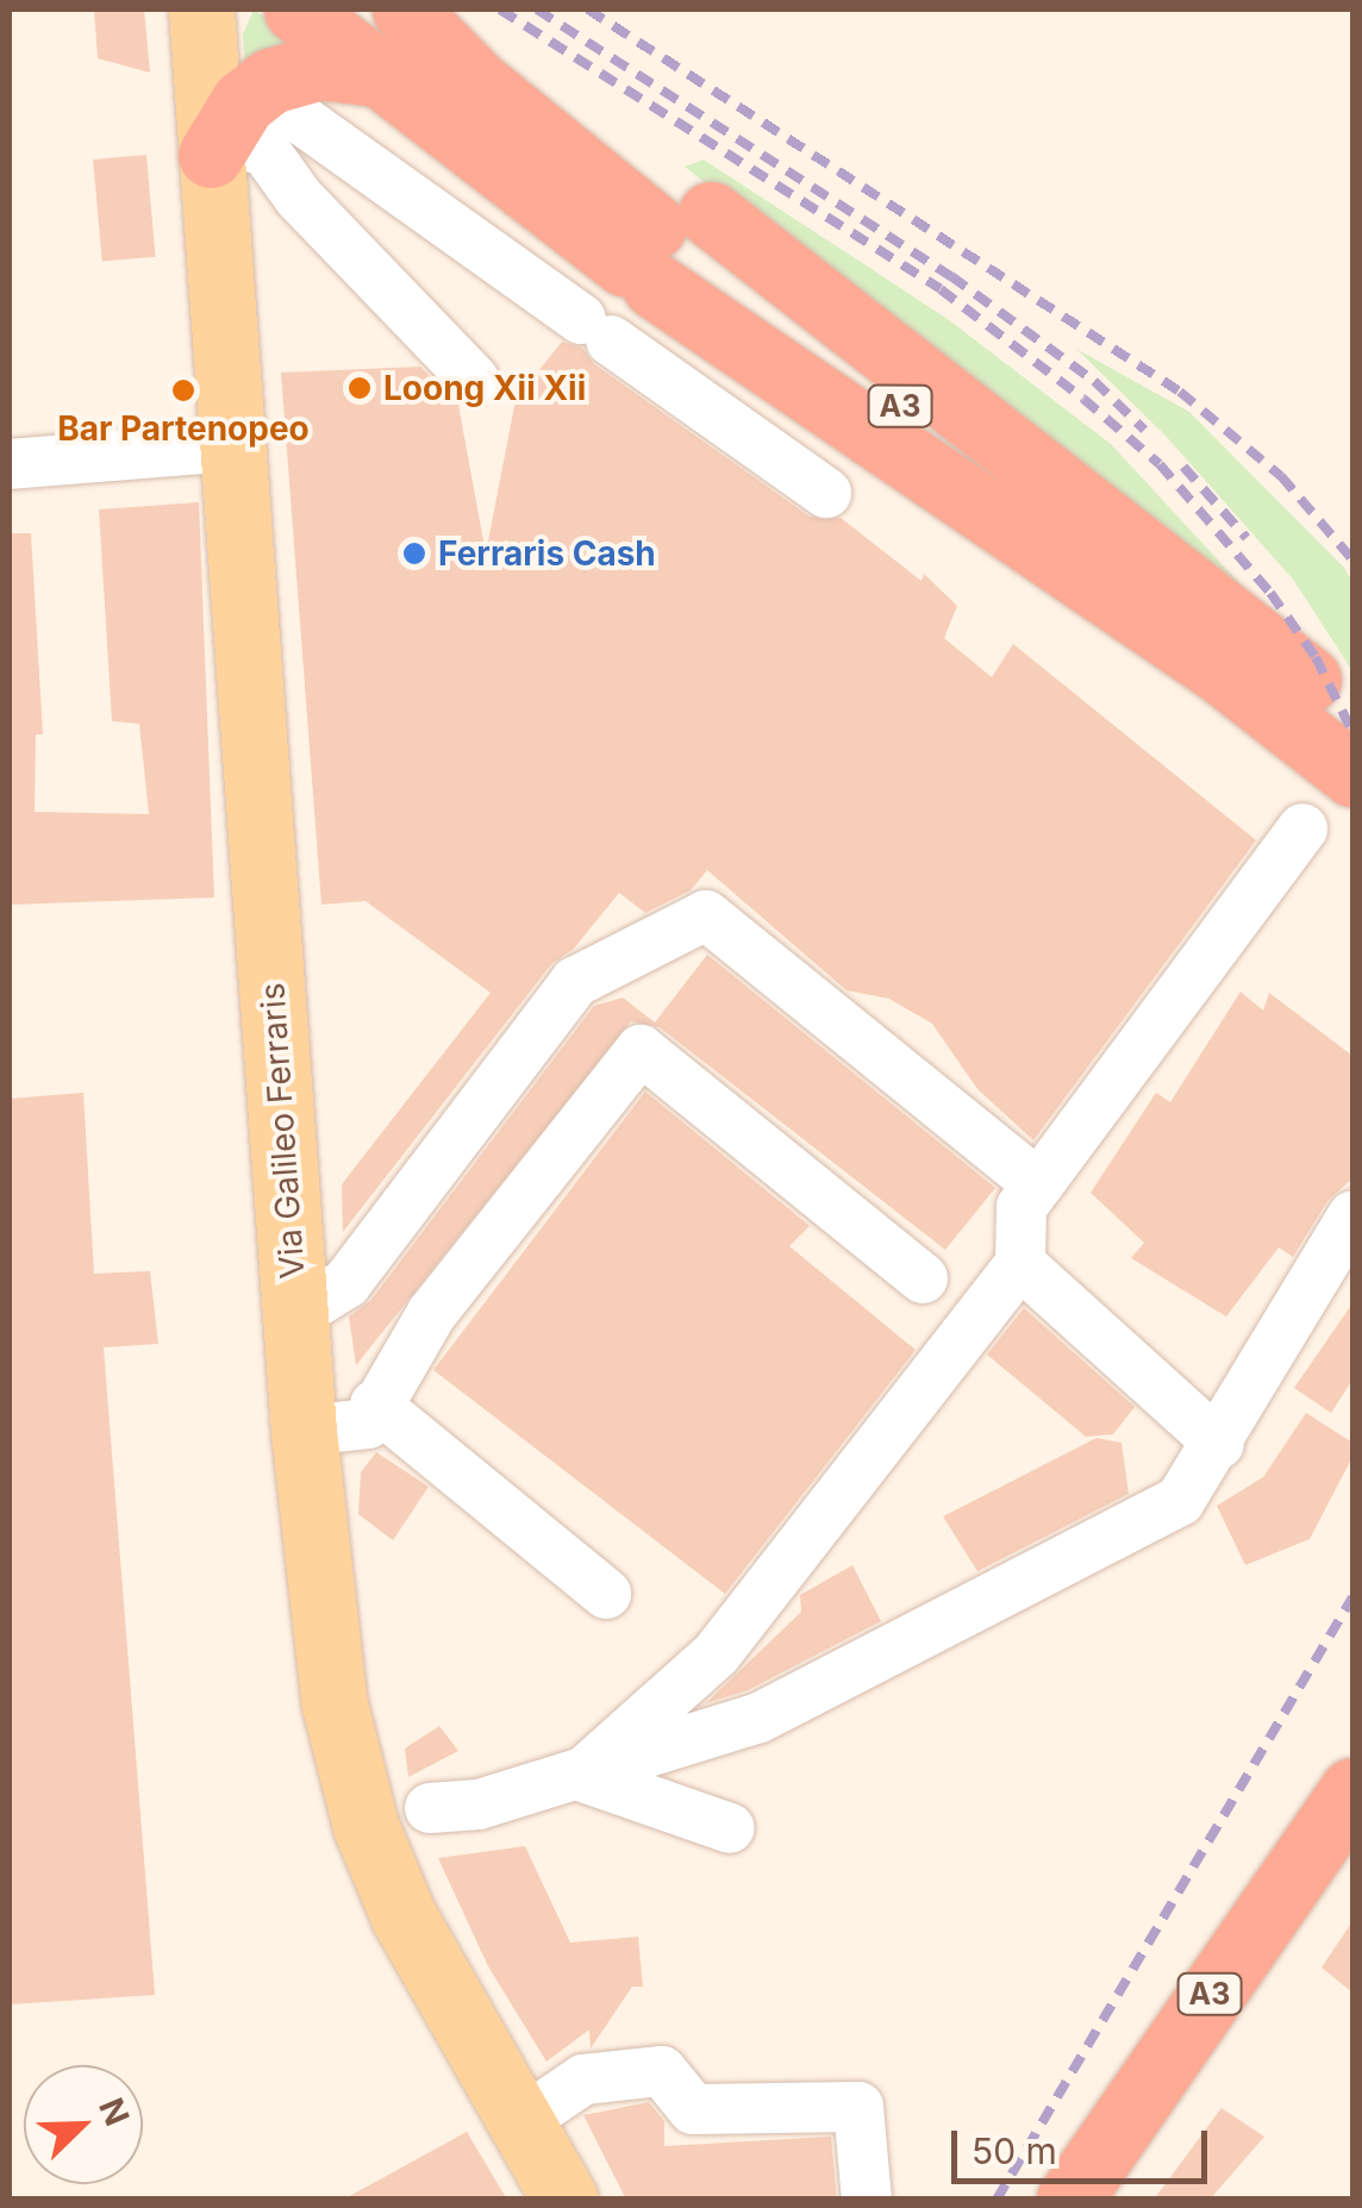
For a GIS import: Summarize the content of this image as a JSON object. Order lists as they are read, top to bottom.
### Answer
{
  "streets": {
    "highway": ["A3"],
    "main road": ["Via Galileo Ferraris"]
  },
  "places": ["Loong Xii Xii", "Bar Partenopeo", "Ferraris Cash"],
  "scale_bar": "50 m",
  "north": "top right"
}
